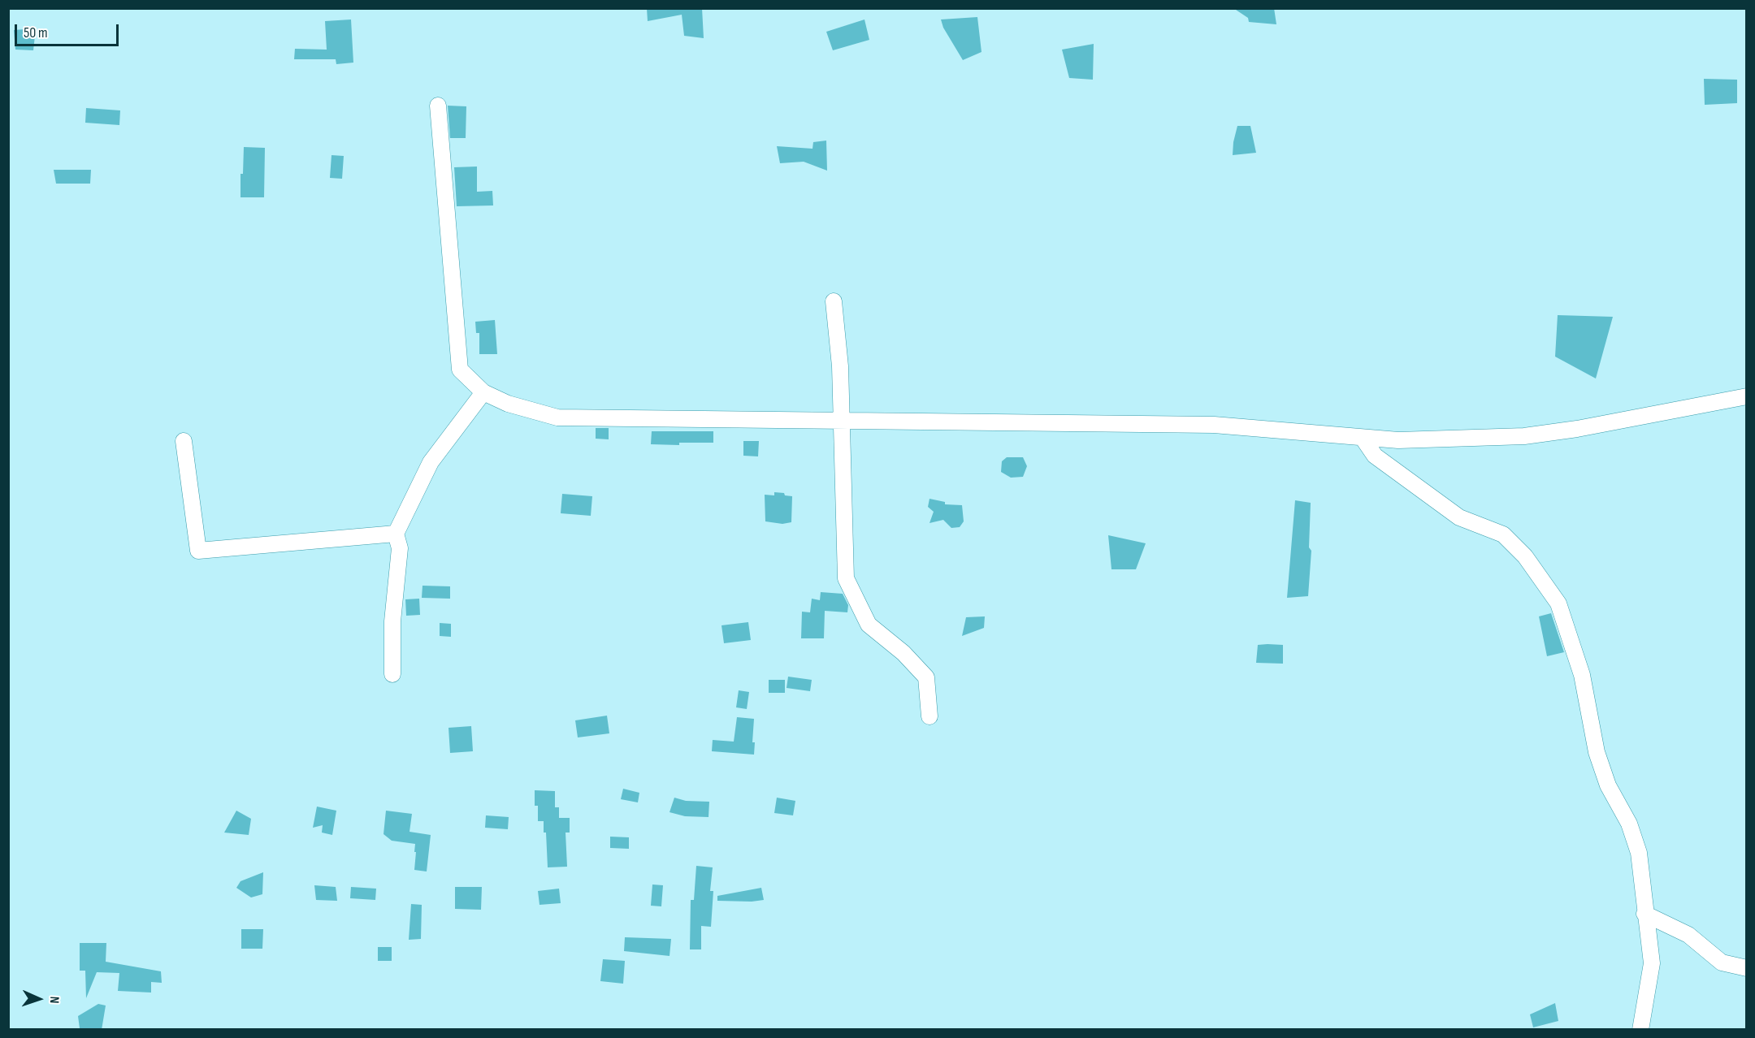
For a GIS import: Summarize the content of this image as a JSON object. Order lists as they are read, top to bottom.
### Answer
{
  "scale_bar": "50 m",
  "north": "right"
}
